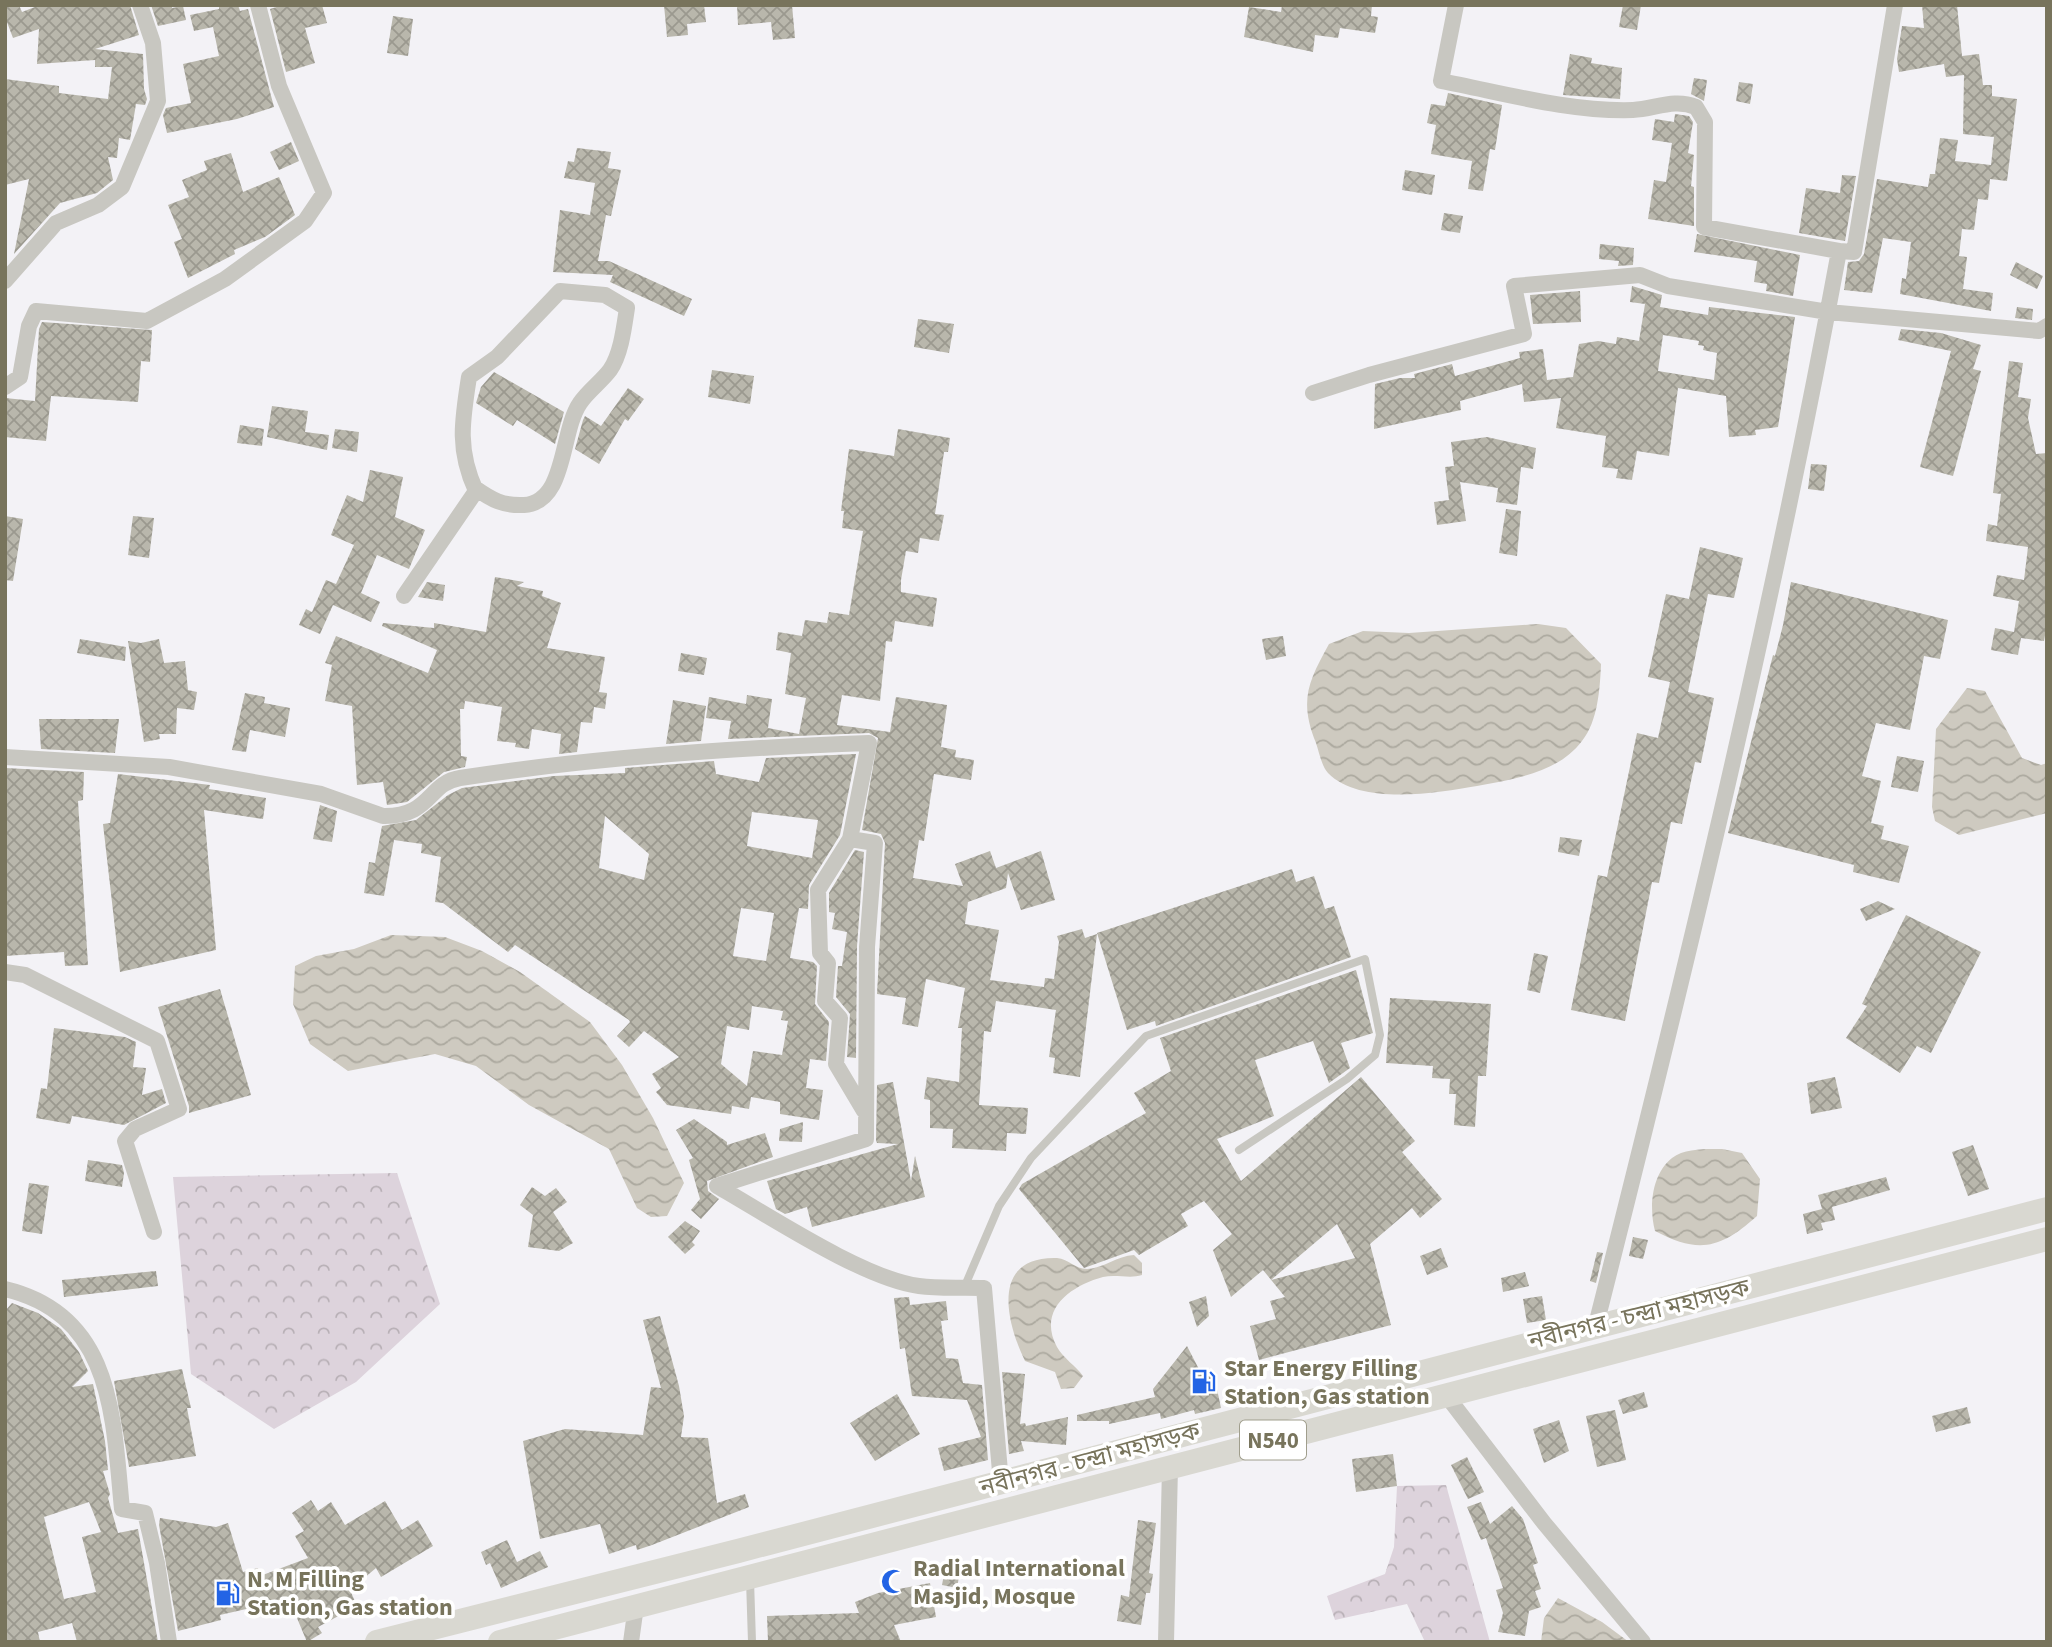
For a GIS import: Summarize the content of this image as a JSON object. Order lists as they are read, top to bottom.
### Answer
{
  "streets": {
    "highway": ["নবীনগর - চন্দ্রা মহাসড়ক", "N540"]
  },
  "places": {
    "fuel station": ["Star Energy Filling Station, Gas station", "N. M Filling Station, Gas station"],
    "mosque": ["Radial International Masjid, Mosque"]
  }
}
